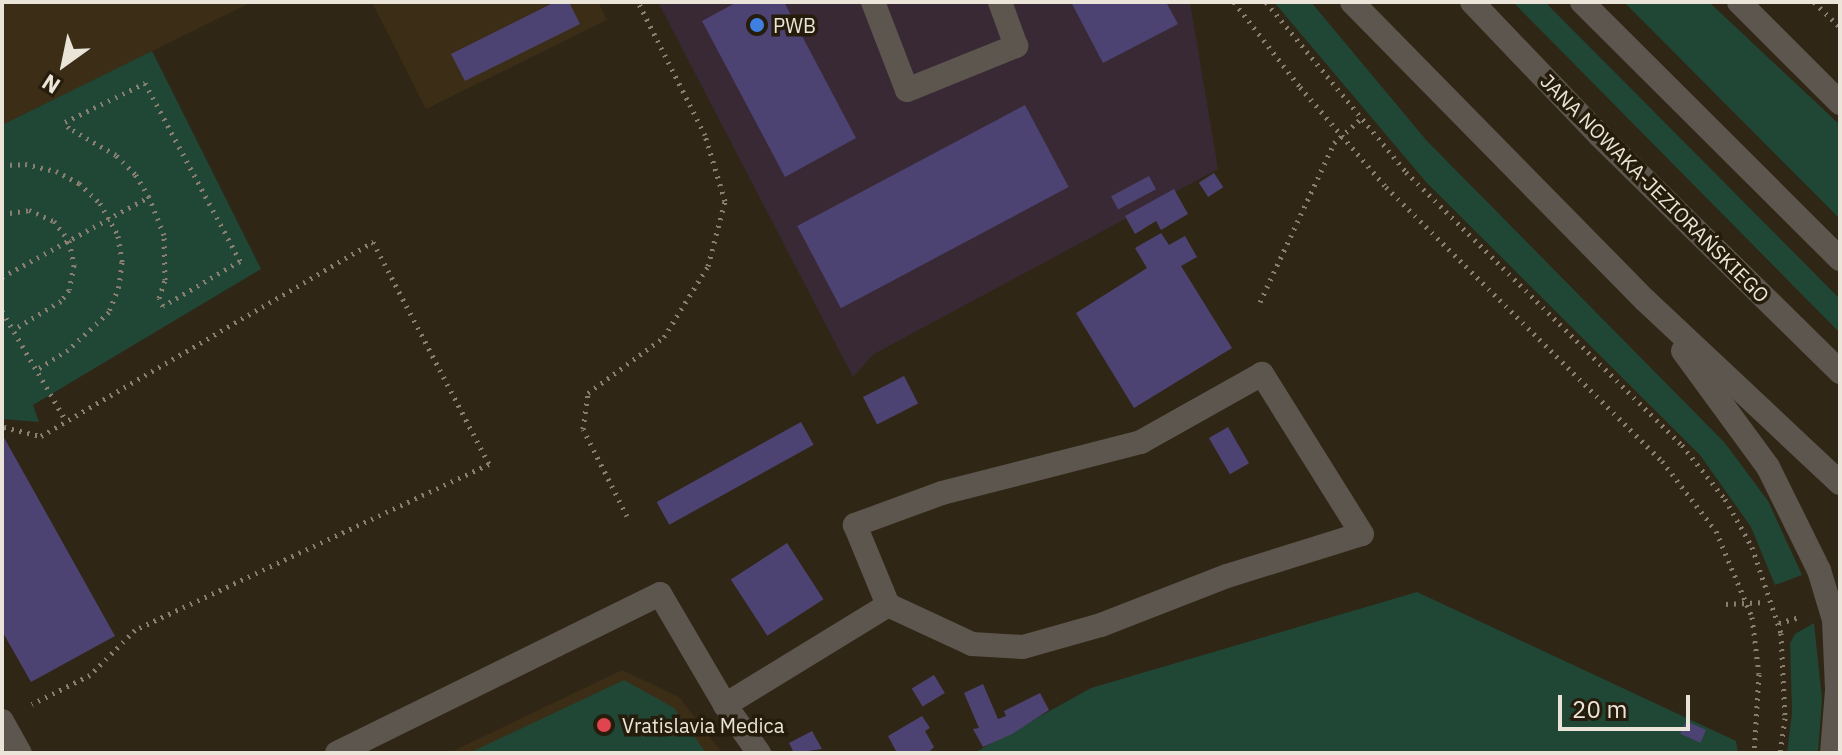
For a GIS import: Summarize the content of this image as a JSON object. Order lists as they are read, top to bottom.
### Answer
{
  "streets": {
    "street": ["JANA NOWAKA-JEZIORAŃSKIEGO"]
  },
  "places": ["PWB", "Vratislavia Medica"],
  "scale_bar": "20 m",
  "north": "bottom left"
}
